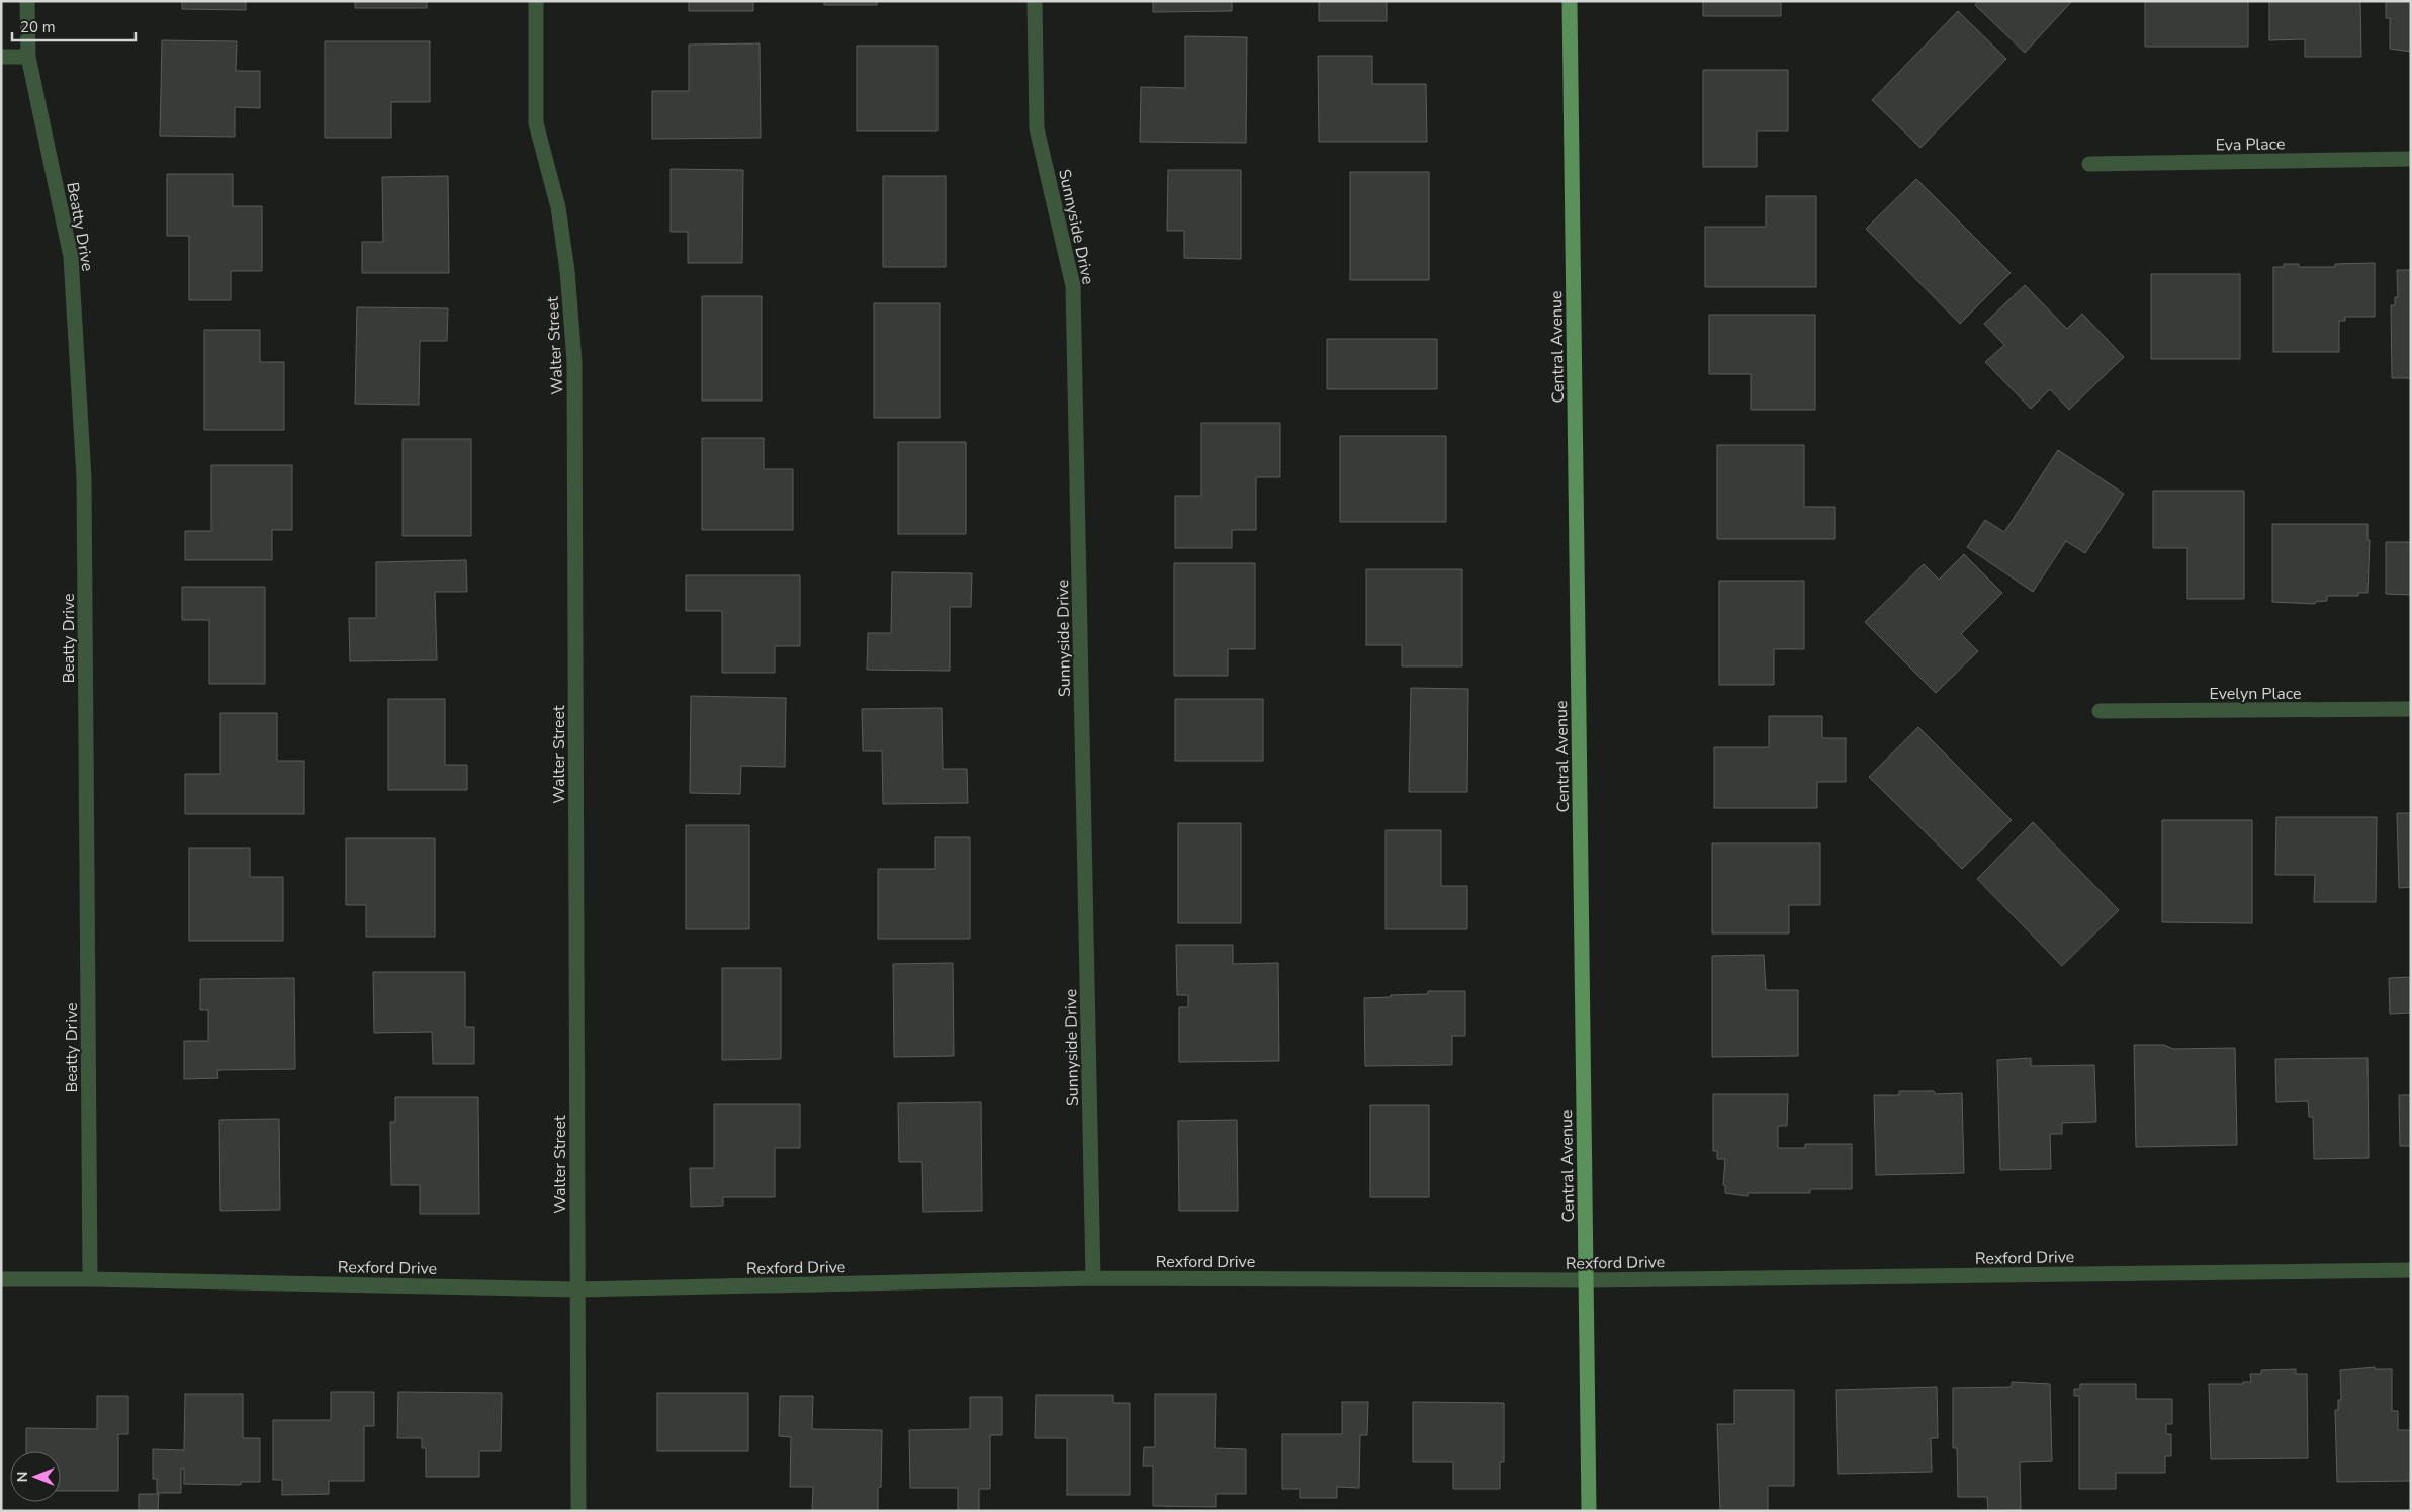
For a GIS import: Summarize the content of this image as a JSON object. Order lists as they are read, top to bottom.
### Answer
{
  "streets": {
    "main road": ["Central Avenue"],
    "street": [
      "Eva Place",
      "Beatty Drive",
      "Sunnyside Drive",
      "Walter Street",
      "Evelyn Place",
      "Rexford Drive"
    ]
  },
  "crossings": [
    ["Beatty Drive", "Rexford Drive"],
    ["Sunnyside Drive", "Rexford Drive"],
    ["Walter Street", "Rexford Drive"],
    ["Central Avenue", "Rexford Drive"]
  ],
  "scale_bar": "20 m",
  "north": "left"
}
